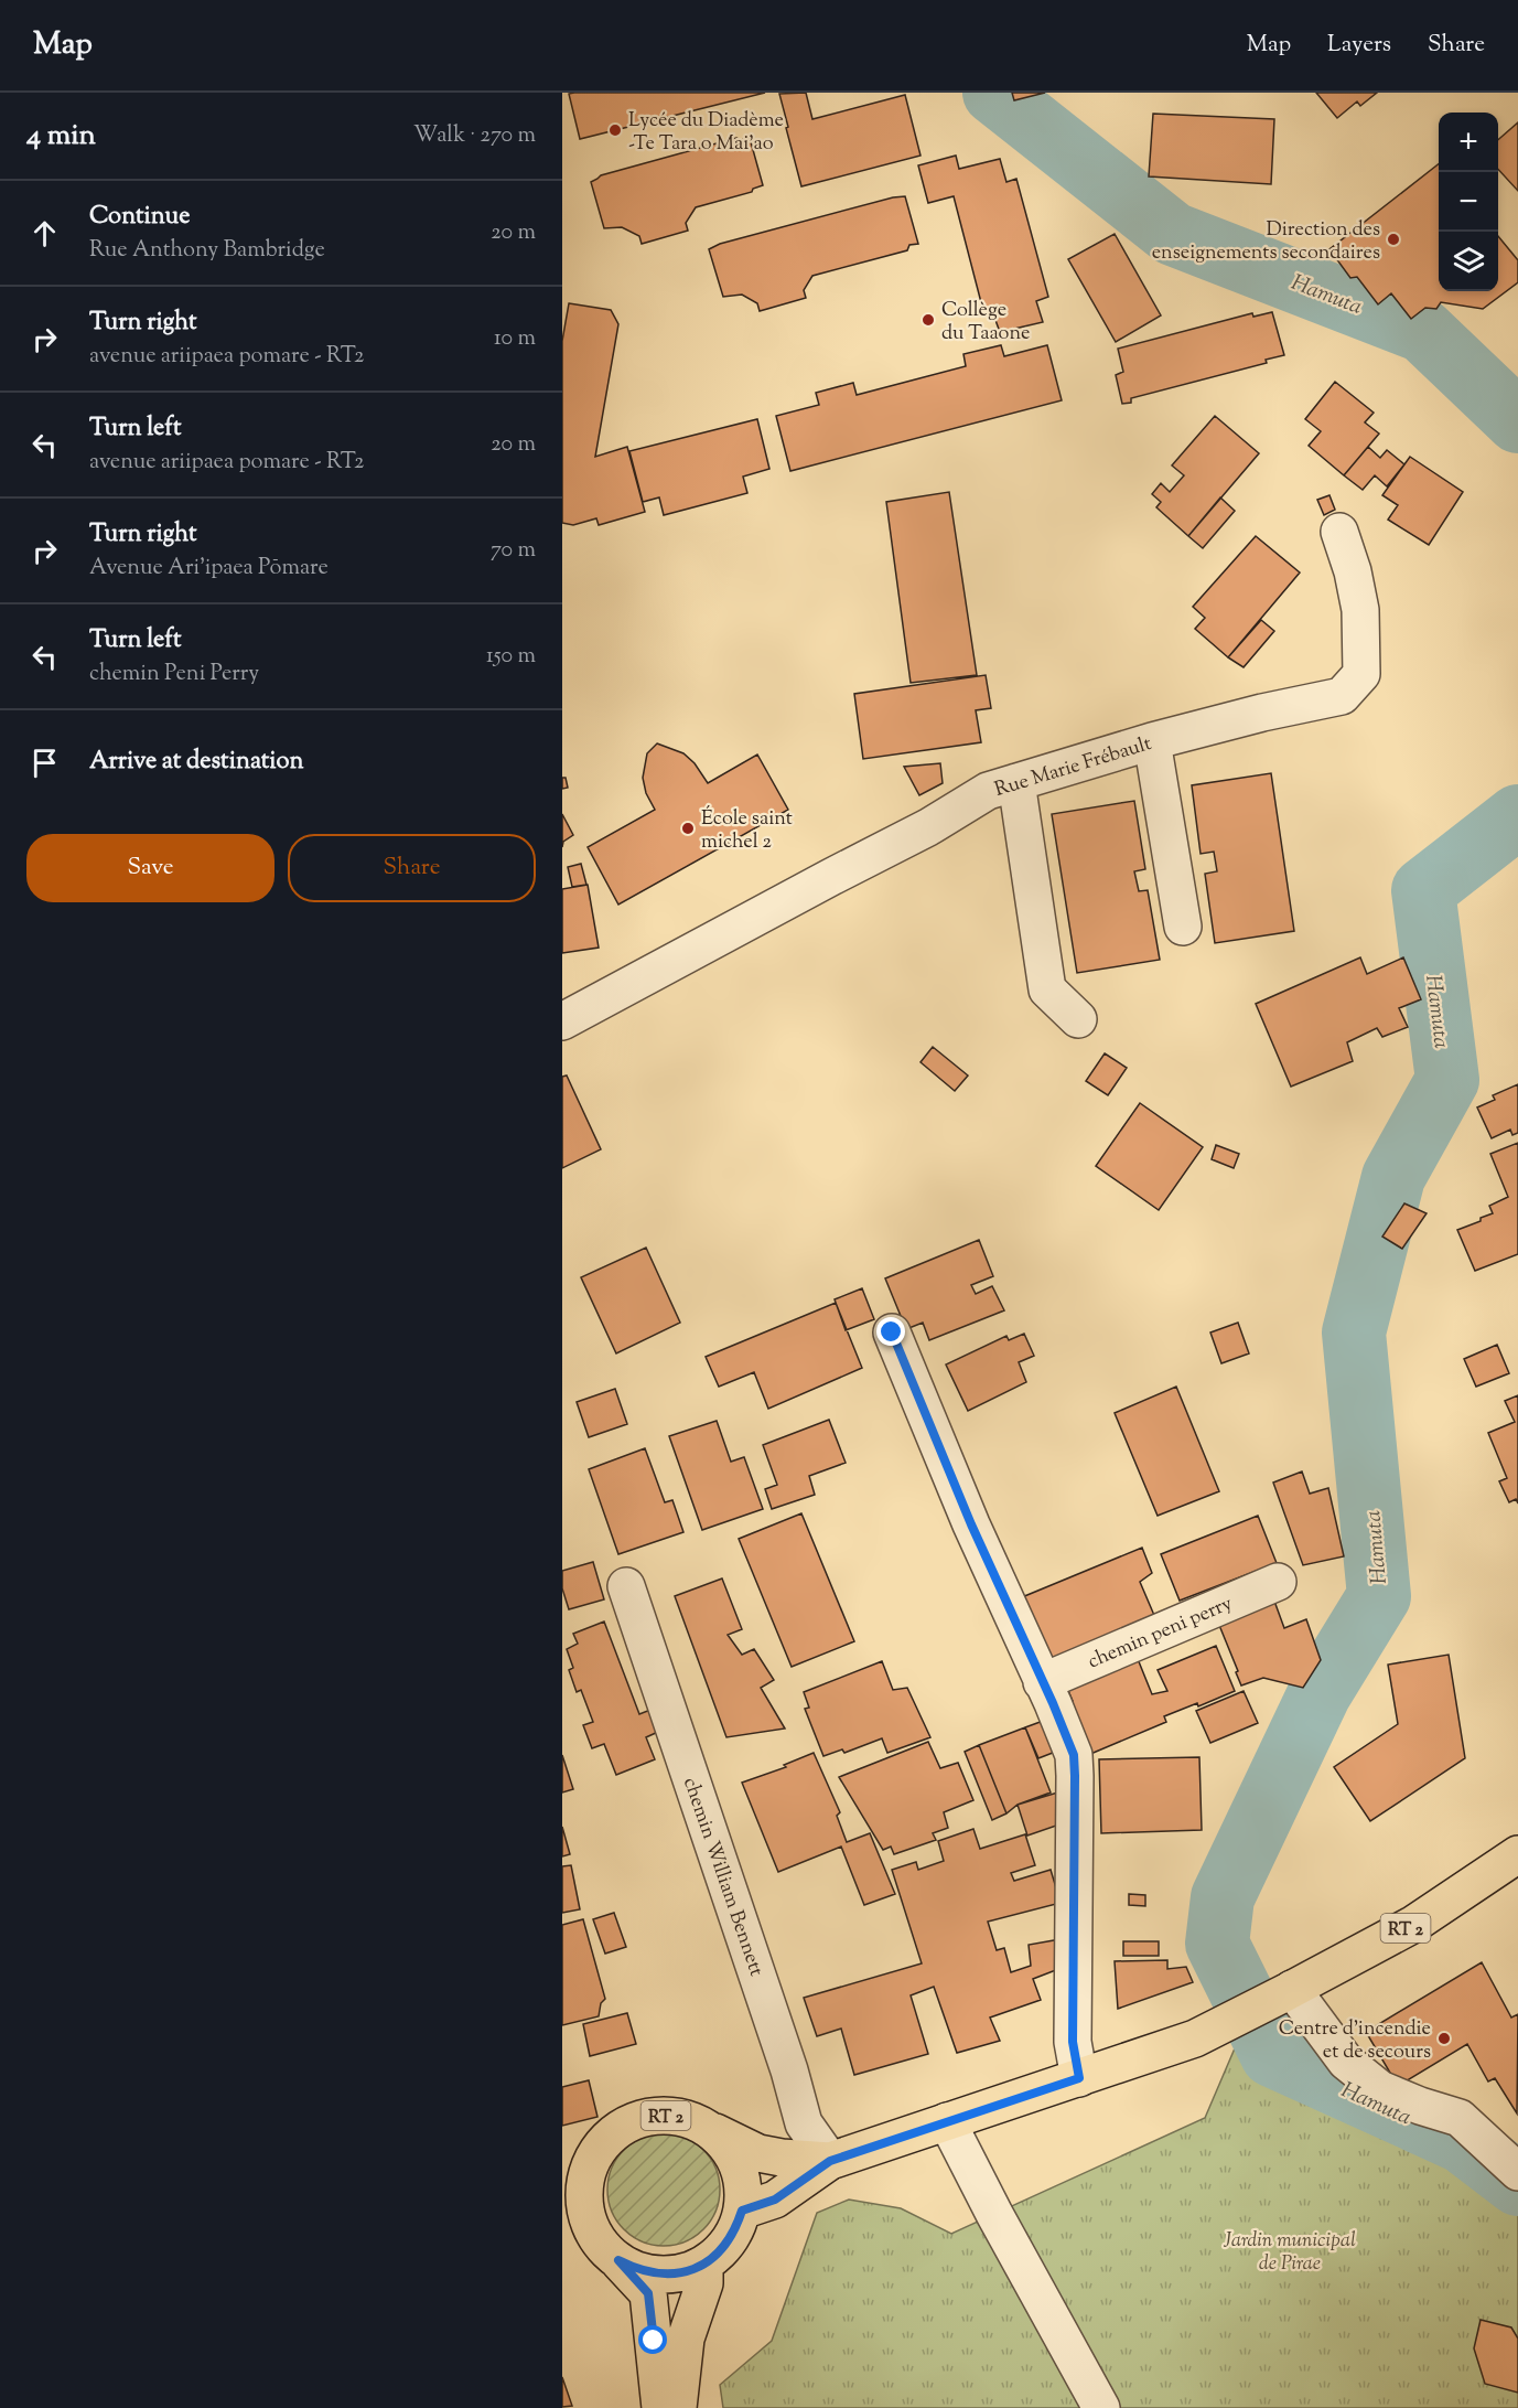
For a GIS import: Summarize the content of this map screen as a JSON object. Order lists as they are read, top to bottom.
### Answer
{
  "streets": {
    "main road": ["RT 2"],
    "street": ["Rue Marie Frébault", "chemin peni perry", "chemin William Bennett"]
  },
  "crossings": [
    ["chemin William Bennett", "RT 2"]
  ],
  "water": ["Hamuta"],
  "parks": ["Jardin municipal de Pirae"],
  "places": [
    "Lycée du Diadème -Te Tara o Mai’ao",
    "Direction des enseignements secondaires",
    "Collège du Taaone",
    "École saint michel 2",
    "Centre d'incendie et de secours"
  ],
  "page": {
    "header": "Map",
    "nav": ["Map", "Layers", "Share"],
    "heading": ["4 min", "Walk · 270 m"],
    "map_buttons": ["+", "−"],
    "list": [
      ["Continue", "Rue Anthony Bambridge", "20 m"],
      ["Turn right", "avenue ariipaea pomare - RT2", "10 m"],
      ["Turn left", "avenue ariipaea pomare - RT2", "20 m"],
      ["Turn right", "Avenue Ari'ipaea Pōmare", "70 m"],
      ["Turn left", "chemin Peni Perry", "150 m"],
      "Arrive at destination"
    ],
    "buttons": ["Save", "Share"]
  }
}
